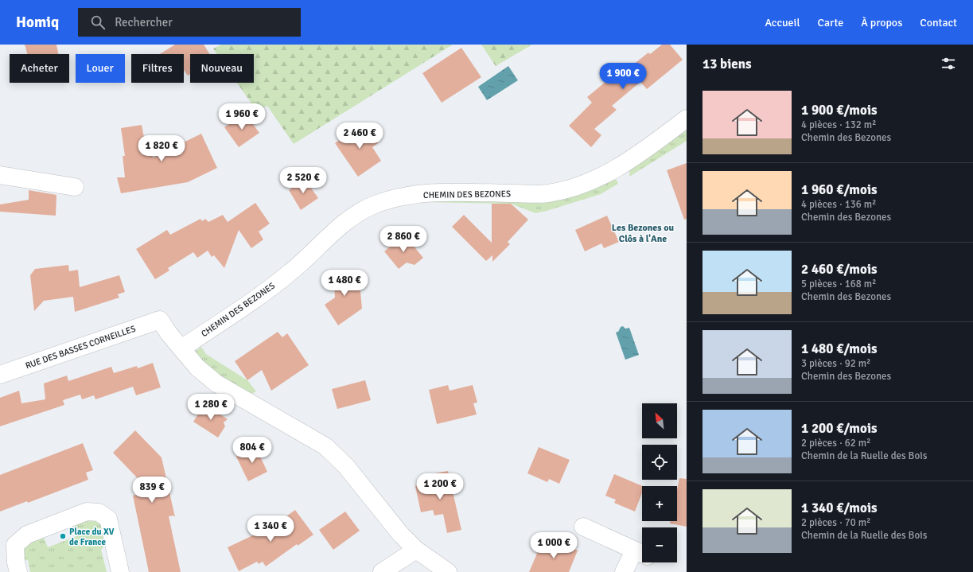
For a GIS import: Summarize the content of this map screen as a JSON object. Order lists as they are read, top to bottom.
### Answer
{
  "streets": {
    "street": ["CHEMIN DES BEZONES", "RUE DES BASSES CORNEILLES"]
  },
  "crossings": [
    ["CHEMIN DES BEZONES", "RUE DES BASSES CORNEILLES"]
  ],
  "districts": ["Les Bezones ou Clôs à l'Ane"],
  "places": ["Place du XV de France"],
  "north": "top left",
  "page": {
    "header": "Homiq",
    "search": "Rechercher",
    "nav": [
      "Accueil",
      "Carte",
      "À propos",
      "Contact"
    ],
    "heading": "13 biens",
    "chip": [
      "Acheter",
      "Louer",
      "Filtres",
      "Nouveau"
    ],
    "price": [
      "1 900 €",
      "1 960 €",
      "2 460 €",
      "1 820 €",
      "2 520 €",
      "2 860 €",
      "1 480 €",
      "1 280 €",
      "804 €",
      "1 200 €",
      "839 €",
      "1 340 €",
      "1 000 €"
    ],
    "list": [
      {
        "name": "1 900 €/mois",
        "note": "4 pièces · 132 m² · Chemin des Bezones"
      },
      {
        "name": "1 960 €/mois",
        "note": "4 pièces · 136 m² · Chemin des Bezones"
      },
      {
        "name": "2 460 €/mois",
        "note": "5 pièces · 168 m² · Chemin des Bezones"
      },
      {
        "name": "1 480 €/mois",
        "note": "3 pièces · 92 m² · Chemin des Bezones"
      },
      {
        "name": "1 200 €/mois",
        "note": "2 pièces · 62 m² · Chemin de la Ruelle des Bois"
      },
      {
        "name": "1 340 €/mois",
        "note": "2 pièces · 70 m² · Chemin de la Ruelle des Bois"
      }
    ],
    "map_buttons": ["+", "−"]
  }
}
